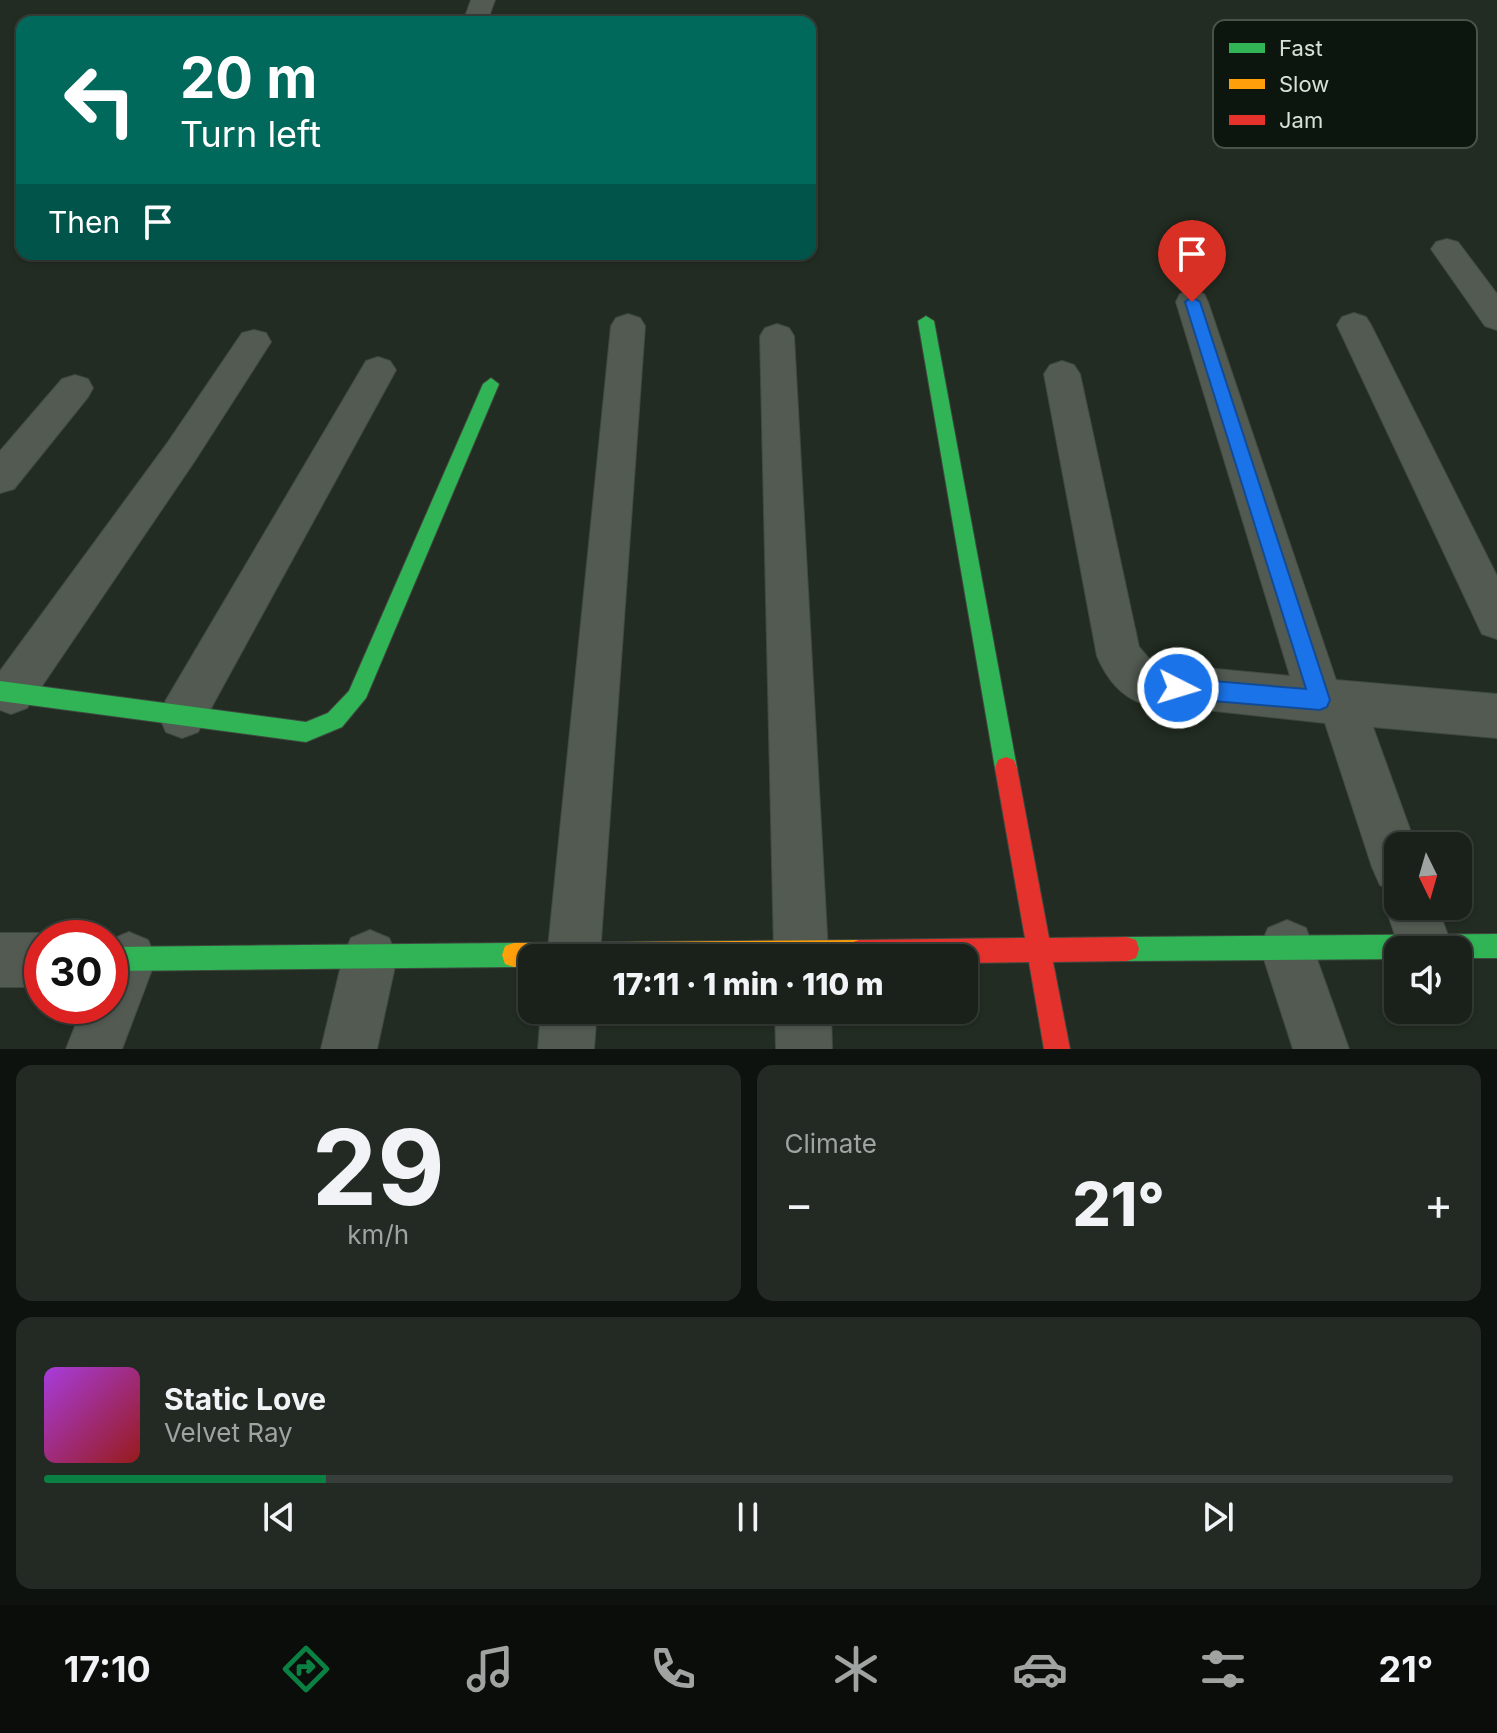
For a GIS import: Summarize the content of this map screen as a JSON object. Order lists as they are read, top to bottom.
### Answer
{
  "legend": ["Fast", "Slow", "Jam"],
  "north": "bottom",
  "page": {
    "turn": ["20 m", "Turn left"],
    "then": "Then",
    "limit": "30",
    "trip": "17:11 · 1 min · 110 m",
    "tile": [
      ["29", "km/h"],
      "Climate"
    ],
    "heat": ["−", "21°", "+"],
    "song": ["Static Love", "Velvet Ray"],
    "tabs": ["17:10", "21°"]
  }
}
